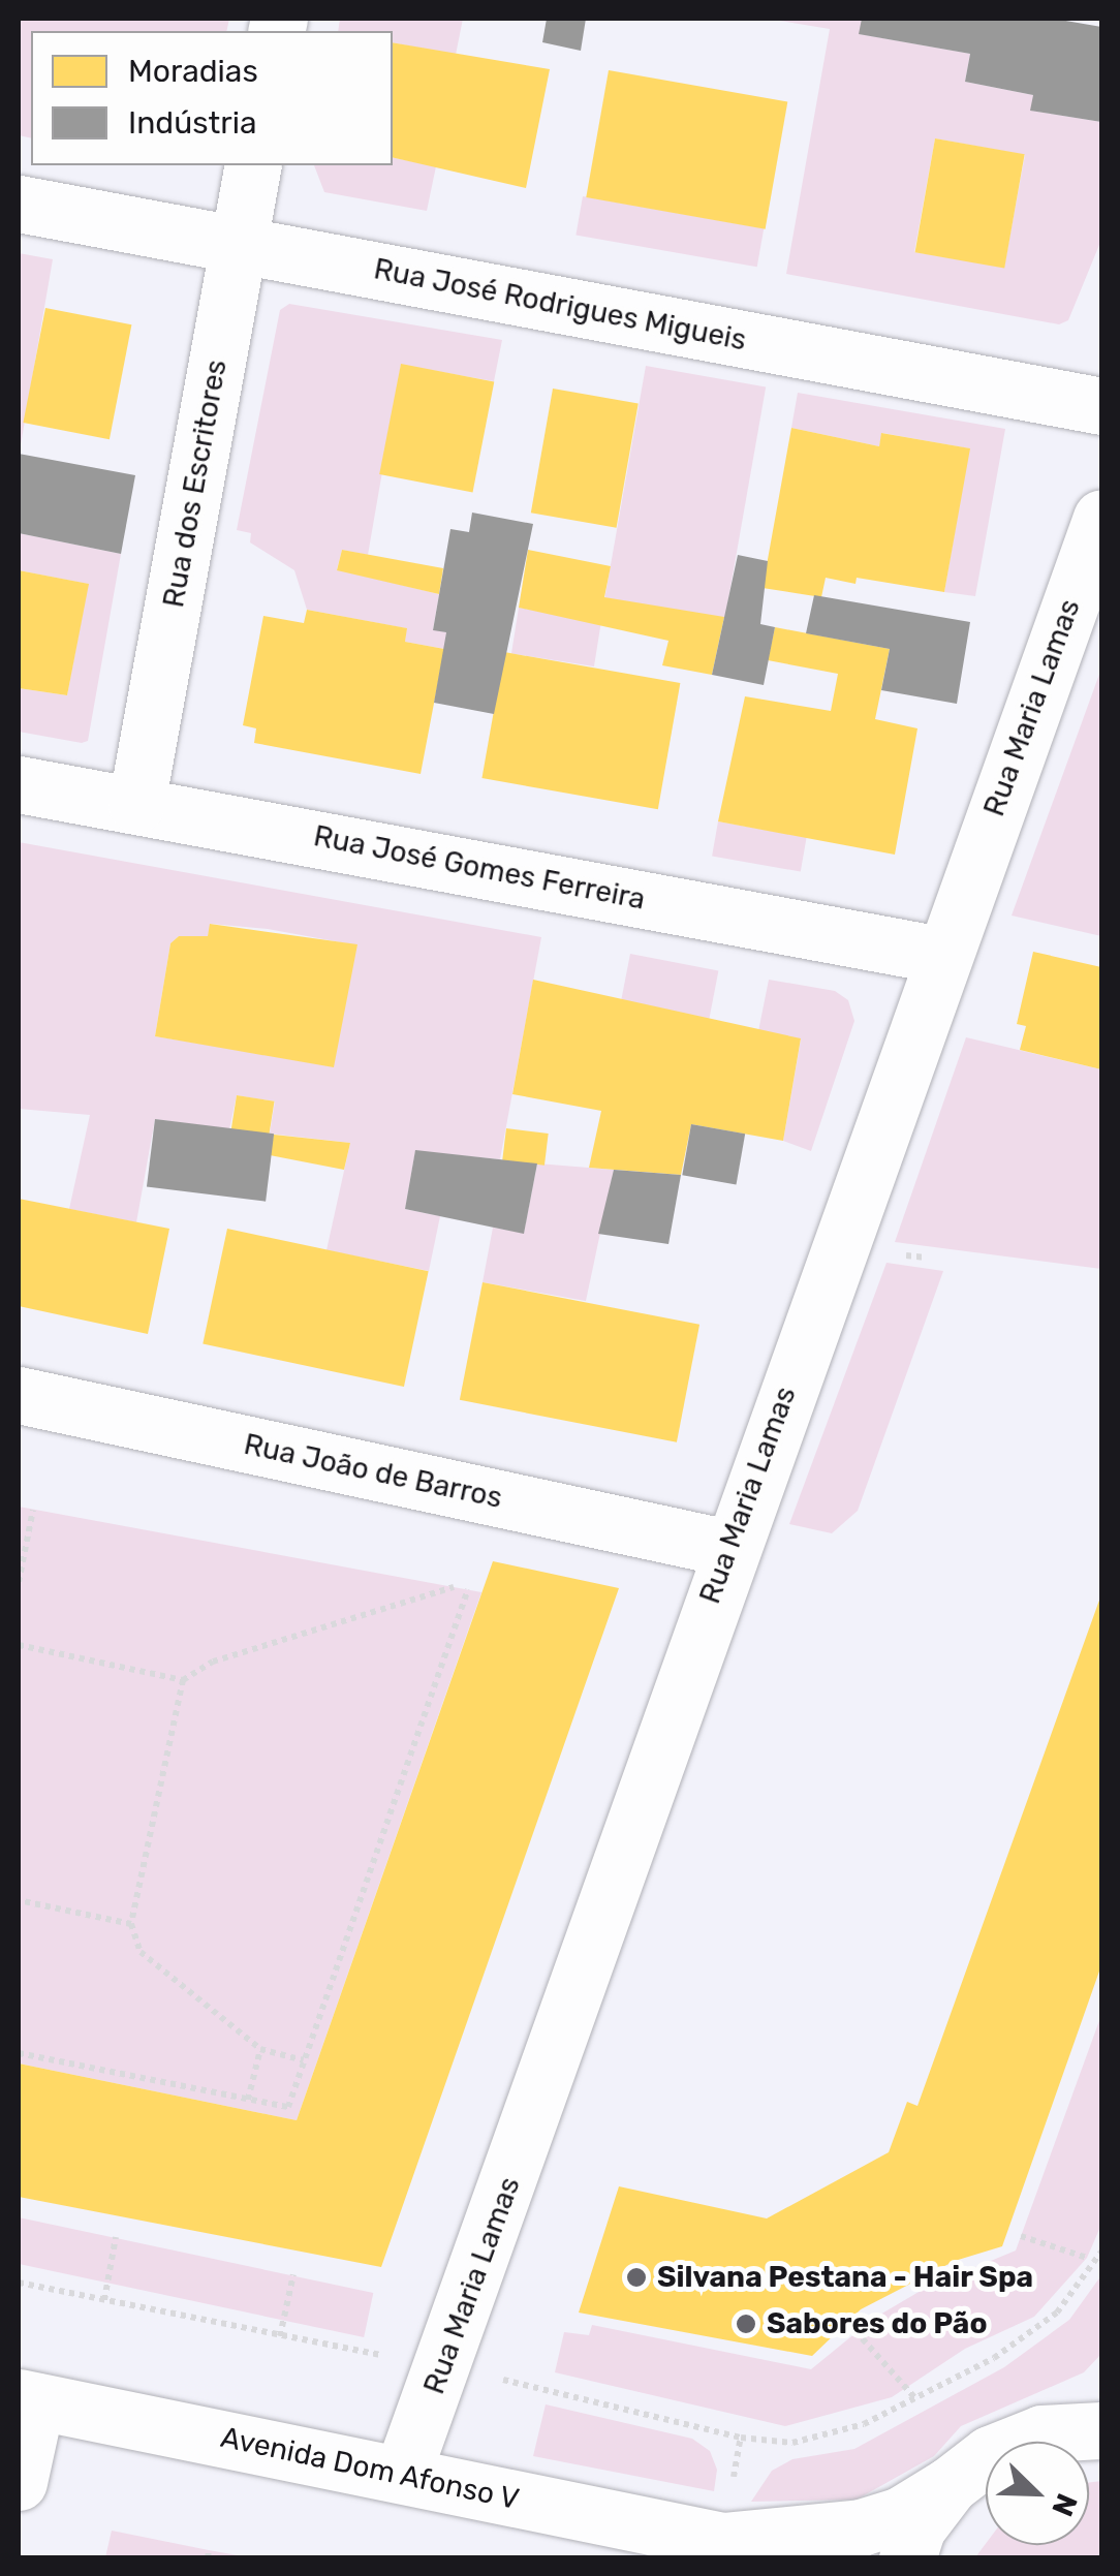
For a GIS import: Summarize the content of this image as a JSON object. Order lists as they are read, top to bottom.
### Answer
{
  "streets": {
    "street": [
      "Rua José Rodrigues Migueis",
      "Rua dos Escritores",
      "Rua Maria Lamas",
      "Rua José Gomes Ferreira",
      "Rua João de Barros",
      "Avenida Dom Afonso V"
    ]
  },
  "crossings": [
    ["Rua José Rodrigues Migueis", "Rua dos Escritores"],
    ["Rua dos Escritores", "Rua José Gomes Ferreira"],
    ["Rua Maria Lamas", "Rua José Gomes Ferreira"],
    ["Rua Maria Lamas", "Rua João de Barros"],
    ["Rua Maria Lamas", "Avenida Dom Afonso V"]
  ],
  "places": ["Silvana Pestana - Hair Spa", "Sabores do Pão"],
  "legend": ["Moradias", "Indústria"],
  "north": "bottom right"
}
